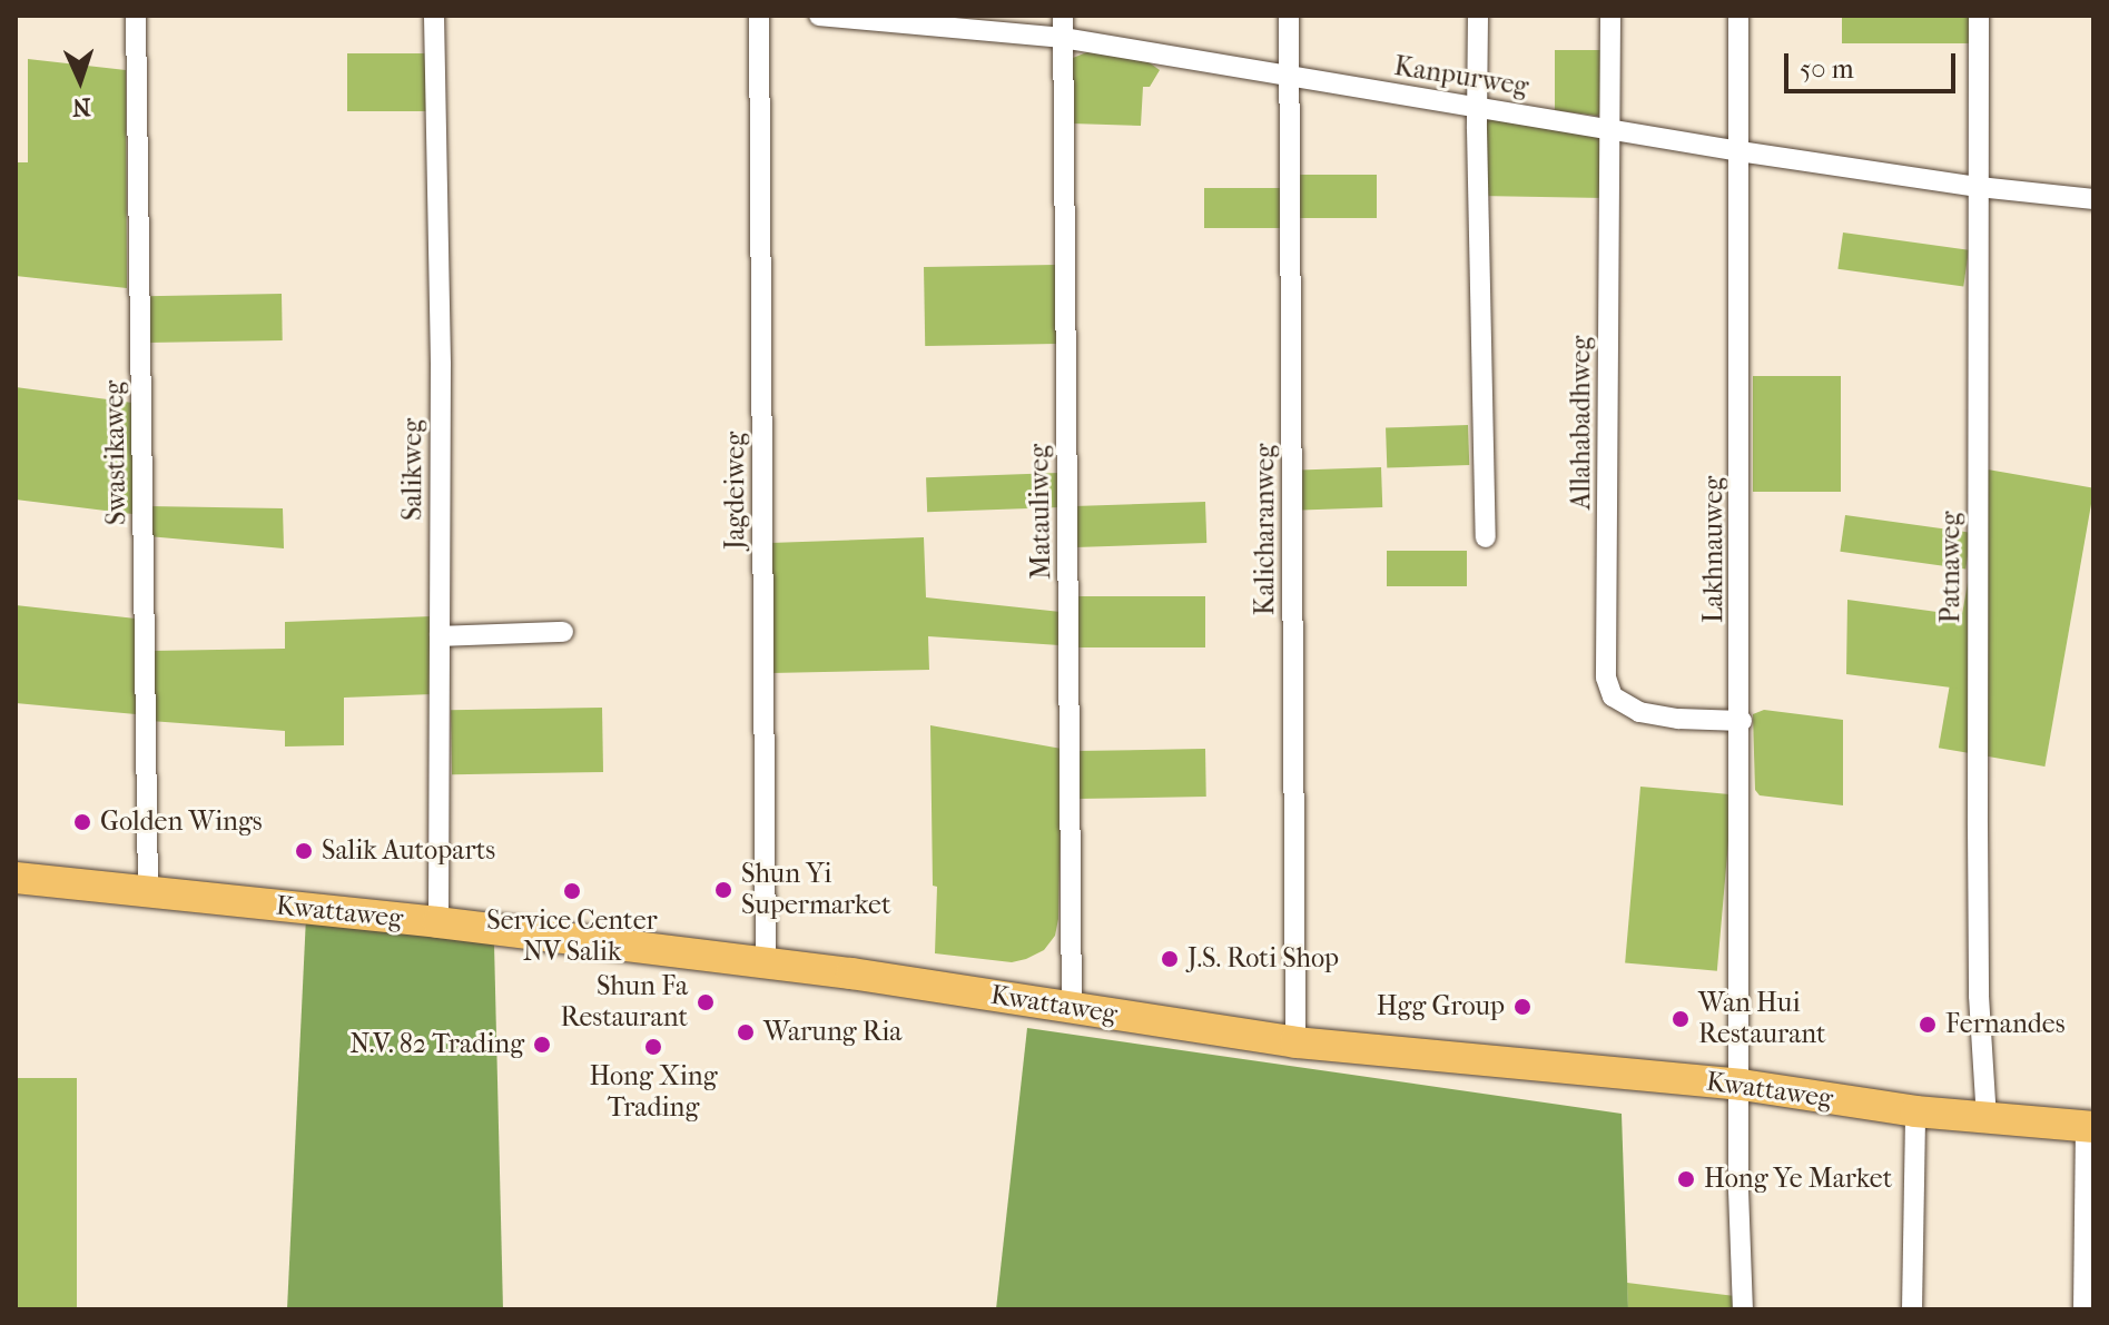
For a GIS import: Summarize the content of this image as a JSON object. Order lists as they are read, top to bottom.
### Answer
{
  "streets": {
    "main road": ["Kwattaweg"],
    "street": [
      "Kanpurweg",
      "Allahabadhweg",
      "Swastikaweg",
      "Salikweg",
      "Jagdeiweg",
      "Matauliweg",
      "Kalicharanweg",
      "Lakhnauweg",
      "Patnaweg"
    ]
  },
  "crossings": [
    ["Kanpurweg", "Allahabadhweg"],
    ["Kanpurweg", "Matauliweg"],
    ["Kanpurweg", "Kalicharanweg"],
    ["Kanpurweg", "Lakhnauweg"],
    ["Kanpurweg", "Patnaweg"],
    ["Allahabadhweg", "Lakhnauweg"],
    ["Swastikaweg", "Kwattaweg"],
    ["Salikweg", "Kwattaweg"],
    ["Jagdeiweg", "Kwattaweg"],
    ["Matauliweg", "Kwattaweg"],
    ["Kalicharanweg", "Kwattaweg"],
    ["Lakhnauweg", "Kwattaweg"],
    ["Patnaweg", "Kwattaweg"]
  ],
  "places": [
    "Golden Wings",
    "Salik Autoparts",
    "Shun Yi Supermarket",
    "Service Center NV Salik",
    "J.S. Roti Shop",
    "Shun Fa Restaurant",
    "Hgg Group",
    "Wan Hui Restaurant",
    "Fernandes",
    "Warung Ria",
    "N.V. 82 Trading",
    "Hong Xing Trading",
    "Hong Ye Market"
  ],
  "scale_bar": "50 m",
  "north": "bottom"
}
